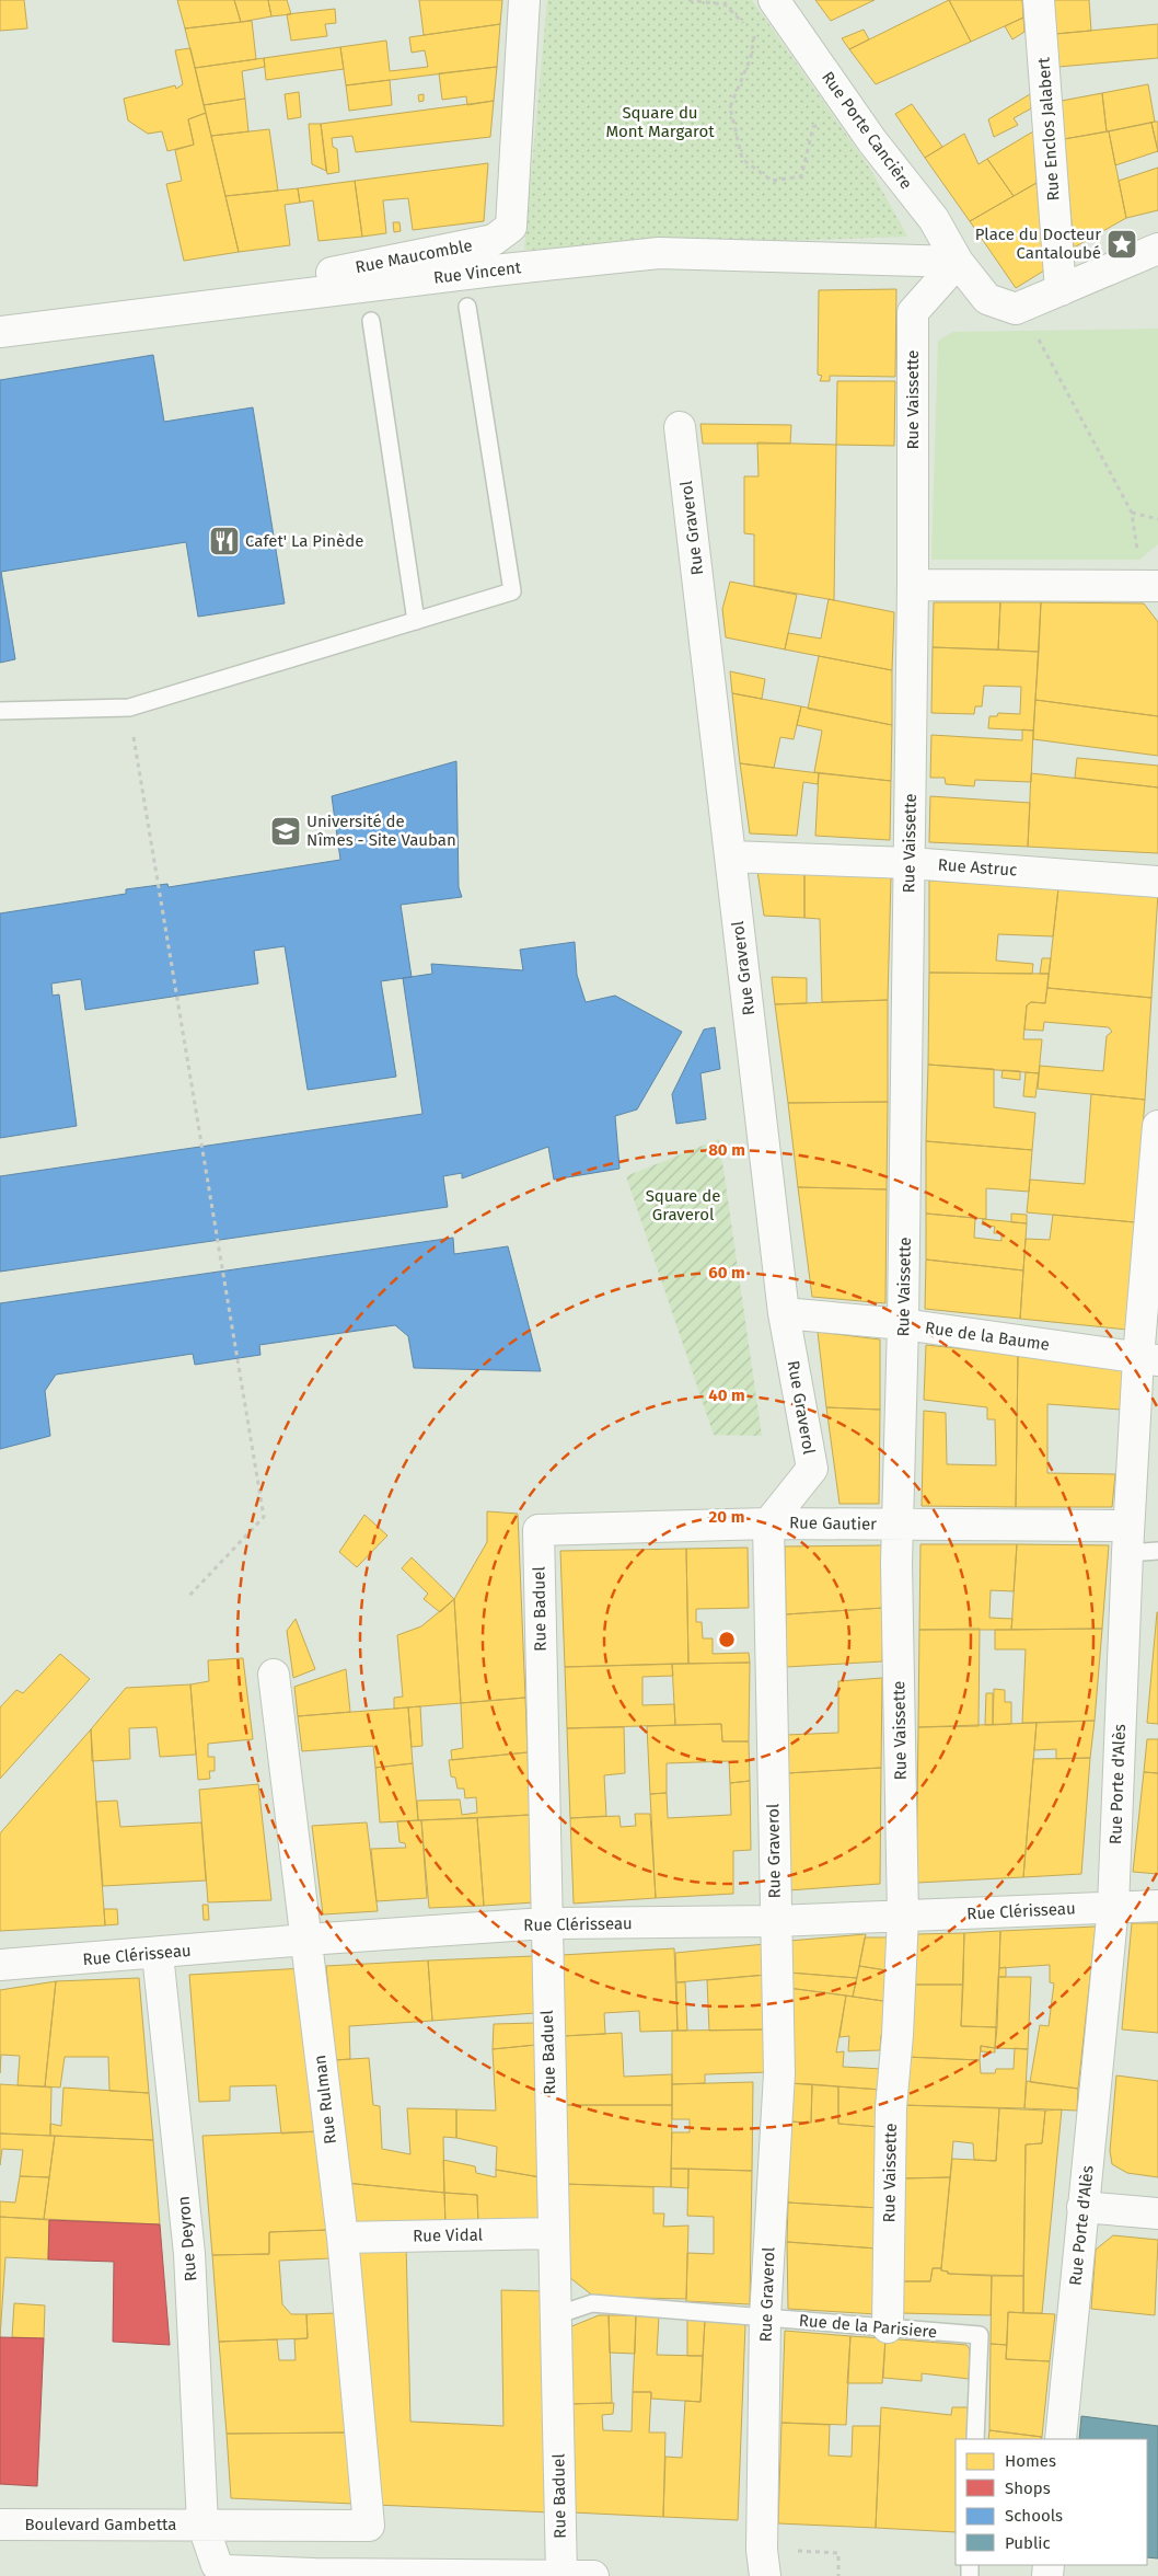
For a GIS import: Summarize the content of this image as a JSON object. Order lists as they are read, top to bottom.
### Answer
{
  "streets": {
    "street": [
      "Rue Enclos Jalabert",
      "Rue Porte Cancière",
      "Rue Maucomble",
      "Rue Vincent",
      "Rue Vaissette",
      "Rue Graverol",
      "Rue Astruc",
      "Rue de la Baume",
      "Rue Gautier",
      "Rue Baduel",
      "Rue Porte d'Alès",
      "Rue Clérisseau",
      "Rue Rulman",
      "Rue Vidal",
      "Rue Deyron",
      "Boulevard Gambetta"
    ],
    "lane": ["Rue de la Parisiere"]
  },
  "crossings": [
    ["Rue Porte Cancière", "Rue Vincent"],
    ["Rue Porte Cancière", "Rue Vaissette"],
    ["Rue Maucomble", "Rue Vincent"],
    ["Rue Vincent", "Rue Vaissette"],
    ["Rue Vaissette", "Rue Astruc"],
    ["Rue Vaissette", "Rue de la Baume"],
    ["Rue Vaissette", "Rue Gautier"],
    ["Rue Vaissette", "Rue Clérisseau"],
    ["Rue Vaissette", "Rue de la Parisiere"],
    ["Rue Graverol", "Rue Astruc"],
    ["Rue Graverol", "Rue de la Baume"],
    ["Rue Graverol", "Rue Gautier"],
    ["Rue Graverol", "Rue Clérisseau"],
    ["Rue Graverol", "Rue de la Parisiere"],
    ["Rue de la Baume", "Rue Porte d'Alès"],
    ["Rue Gautier", "Rue Baduel"],
    ["Rue Gautier", "Rue Porte d'Alès"],
    ["Rue Baduel", "Rue Clérisseau"],
    ["Rue Baduel", "Rue Vidal"],
    ["Rue Baduel", "Rue de la Parisiere"],
    ["Rue Porte d'Alès", "Rue Clérisseau"],
    ["Rue Clérisseau", "Rue Rulman"],
    ["Rue Clérisseau", "Rue Deyron"],
    ["Rue Rulman", "Rue Vidal"],
    ["Rue Rulman", "Boulevard Gambetta"],
    ["Rue Deyron", "Boulevard Gambetta"]
  ],
  "parks": ["Square du Mont Margarot", "Square de Graverol"],
  "places": {
    "place": ["Place du Docteur Cantaloubé"],
    "restaurant": ["Cafet' La Pinède"],
    "school or university": ["Université de Nîmes - Site Vauban"]
  },
  "legend": [
    "Homes",
    "Shops",
    "Schools",
    "Public"
  ],
  "rings": [
    "80 m",
    "60 m",
    "40 m",
    "20 m"
  ]
}
